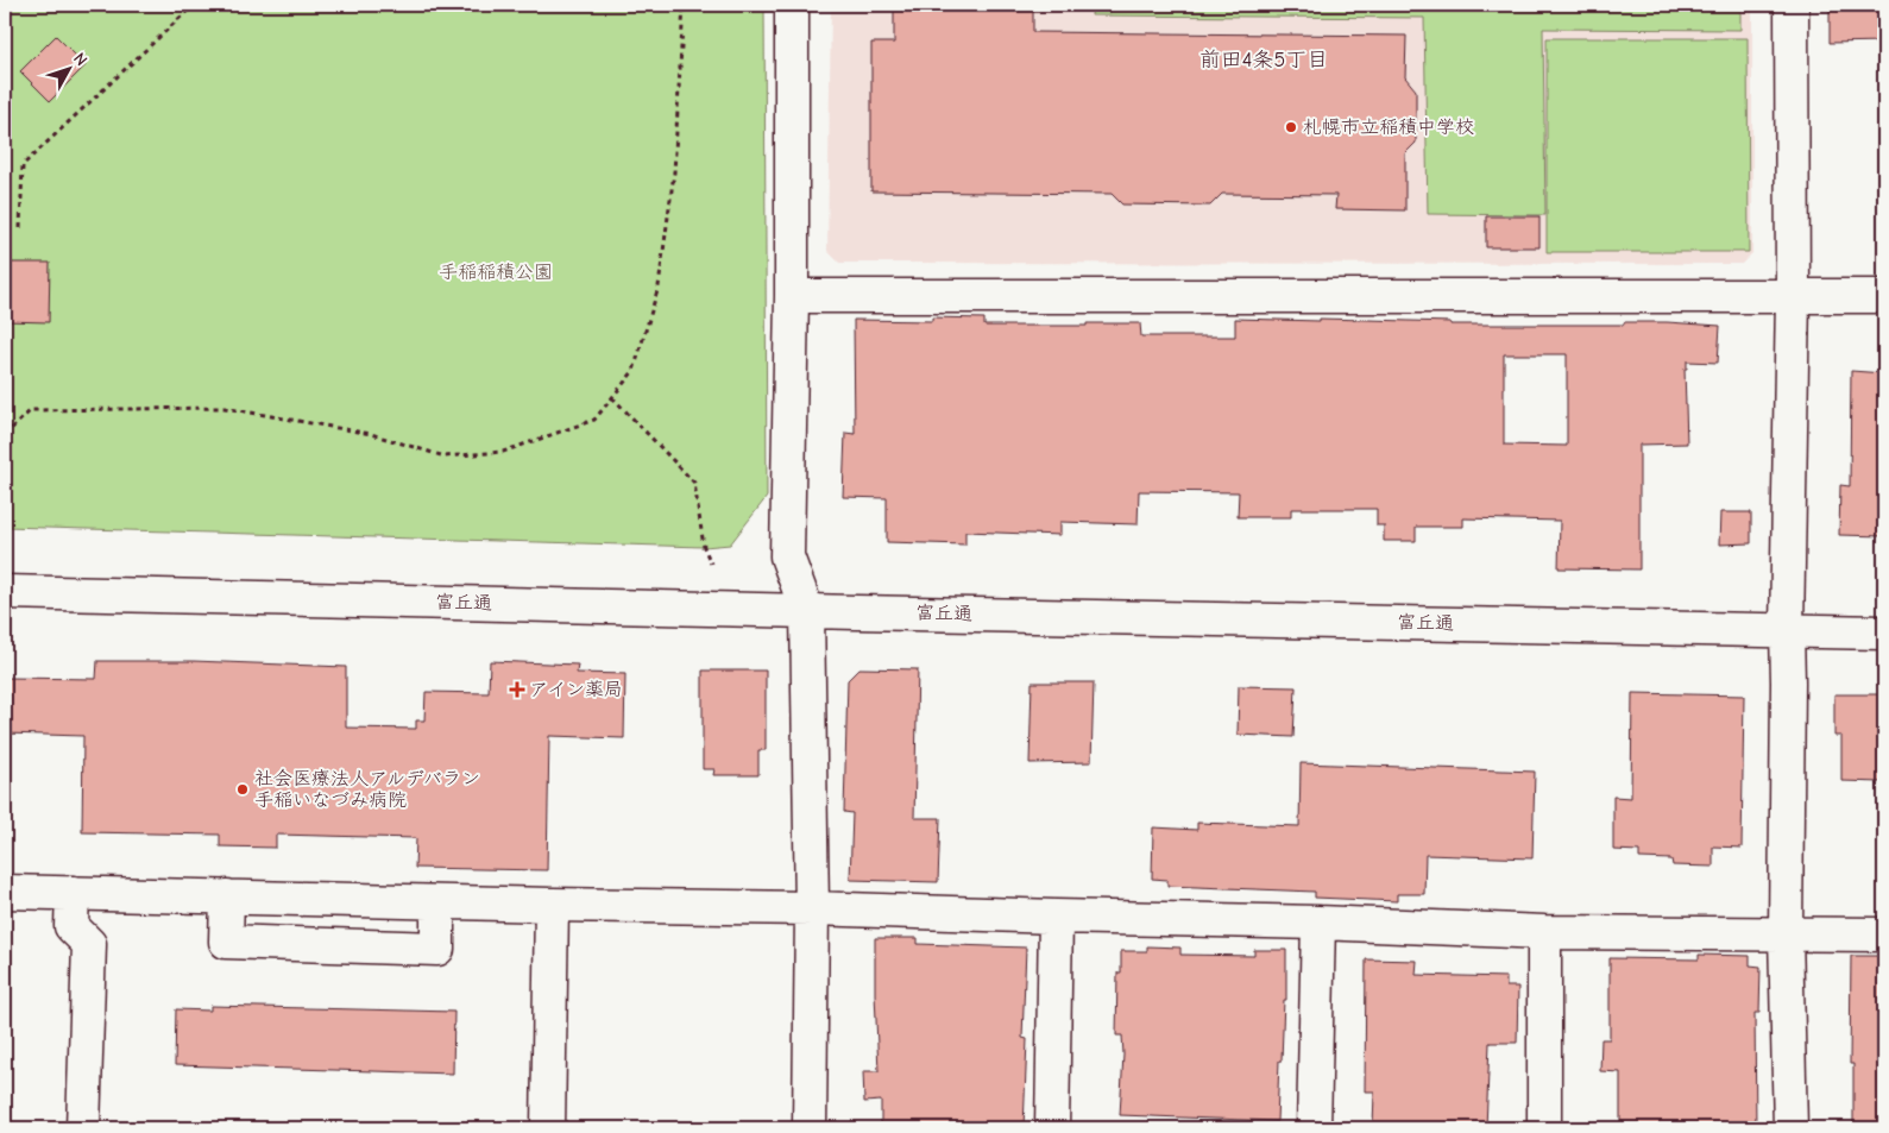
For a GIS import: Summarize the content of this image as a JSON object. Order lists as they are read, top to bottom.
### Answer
{
  "streets": {
    "street": ["富丘通"]
  },
  "districts": ["前田4条5丁目"],
  "parks": ["手稲稲積公園"],
  "places": {
    "other": ["札幌市立稲積中学校", "社会医療法人アルデバラン 手稲いなづみ病院"],
    "health": ["アイン薬局"]
  },
  "north": "top right"
}
